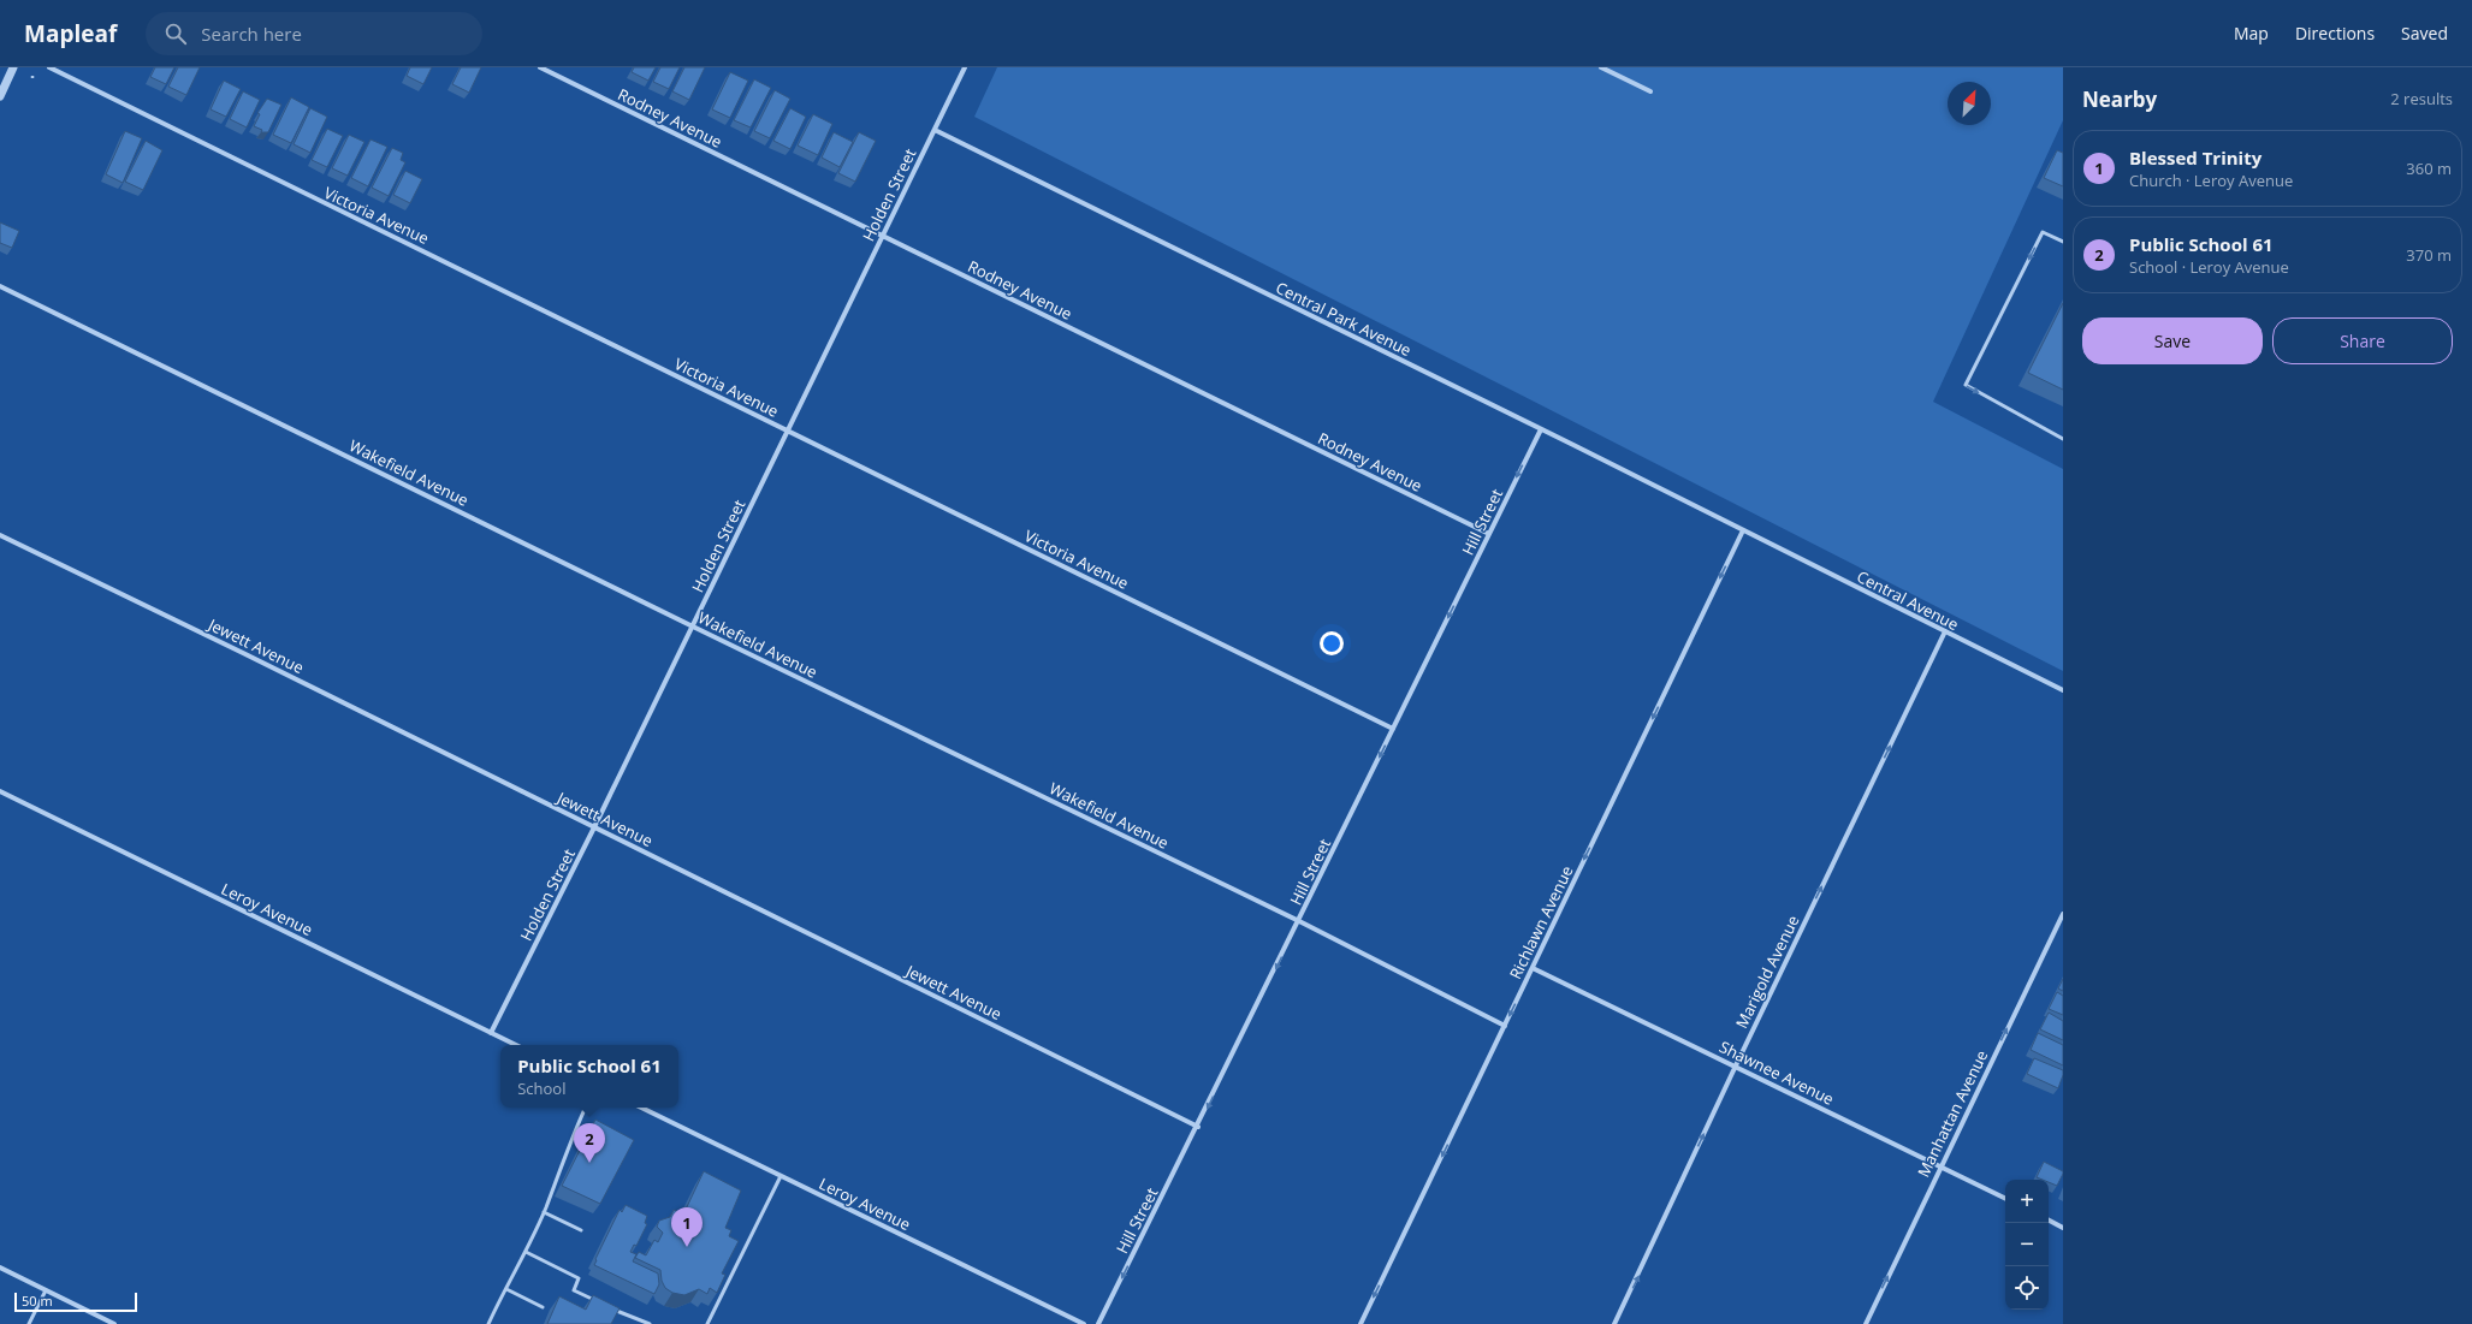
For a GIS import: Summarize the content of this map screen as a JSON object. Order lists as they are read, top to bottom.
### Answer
{
  "streets": {
    "street": [
      "Rodney Avenue",
      "Holden Street",
      "Victoria Avenue",
      "Central Park Avenue",
      "Wakefield Avenue",
      "Hill Street",
      "Central Avenue",
      "Jewett Avenue",
      "Leroy Avenue",
      "Richlawn Avenue",
      "Marigold Avenue",
      "Shawnee Avenue",
      "Manhattan Avenue"
    ]
  },
  "crossings": [
    ["Rodney Avenue", "Holden Street"],
    ["Rodney Avenue", "Hill Street"],
    ["Holden Street", "Victoria Avenue"],
    ["Holden Street", "Central Park Avenue"],
    ["Holden Street", "Wakefield Avenue"],
    ["Holden Street", "Jewett Avenue"],
    ["Holden Street", "Leroy Avenue"],
    ["Victoria Avenue", "Hill Street"],
    ["Central Park Avenue", "Hill Street"],
    ["Central Park Avenue", "Central Avenue"],
    ["Central Park Avenue", "Richlawn Avenue"],
    ["Wakefield Avenue", "Hill Street"],
    ["Wakefield Avenue", "Richlawn Avenue"],
    ["Hill Street", "Jewett Avenue"],
    ["Central Avenue", "Richlawn Avenue"],
    ["Central Avenue", "Marigold Avenue"],
    ["Richlawn Avenue", "Shawnee Avenue"],
    ["Marigold Avenue", "Shawnee Avenue"],
    ["Shawnee Avenue", "Manhattan Avenue"]
  ],
  "one_way": [
    "Hill Street",
    "Richlawn Avenue",
    "Marigold Avenue",
    "Manhattan Avenue"
  ],
  "scale_bar": "50 m",
  "north": "top right",
  "page": {
    "header": "Mapleaf",
    "search": "Search here",
    "nav": ["Map", "Directions", "Saved"],
    "heading": ["Nearby", "2 results"],
    "list": [
      {
        "mark": "1",
        "name": "Blessed Trinity",
        "note": "Church · Leroy Avenue",
        "value": "360 m"
      },
      {
        "mark": "2",
        "name": "Public School 61",
        "note": "School · Leroy Avenue",
        "value": "370 m"
      }
    ],
    "buttons": ["Save", "Share"],
    "popup": ["Public School 61", "School"],
    "pins": ["2", "1"],
    "map_buttons": ["+", "−"],
    "scale": "50 m"
  }
}
